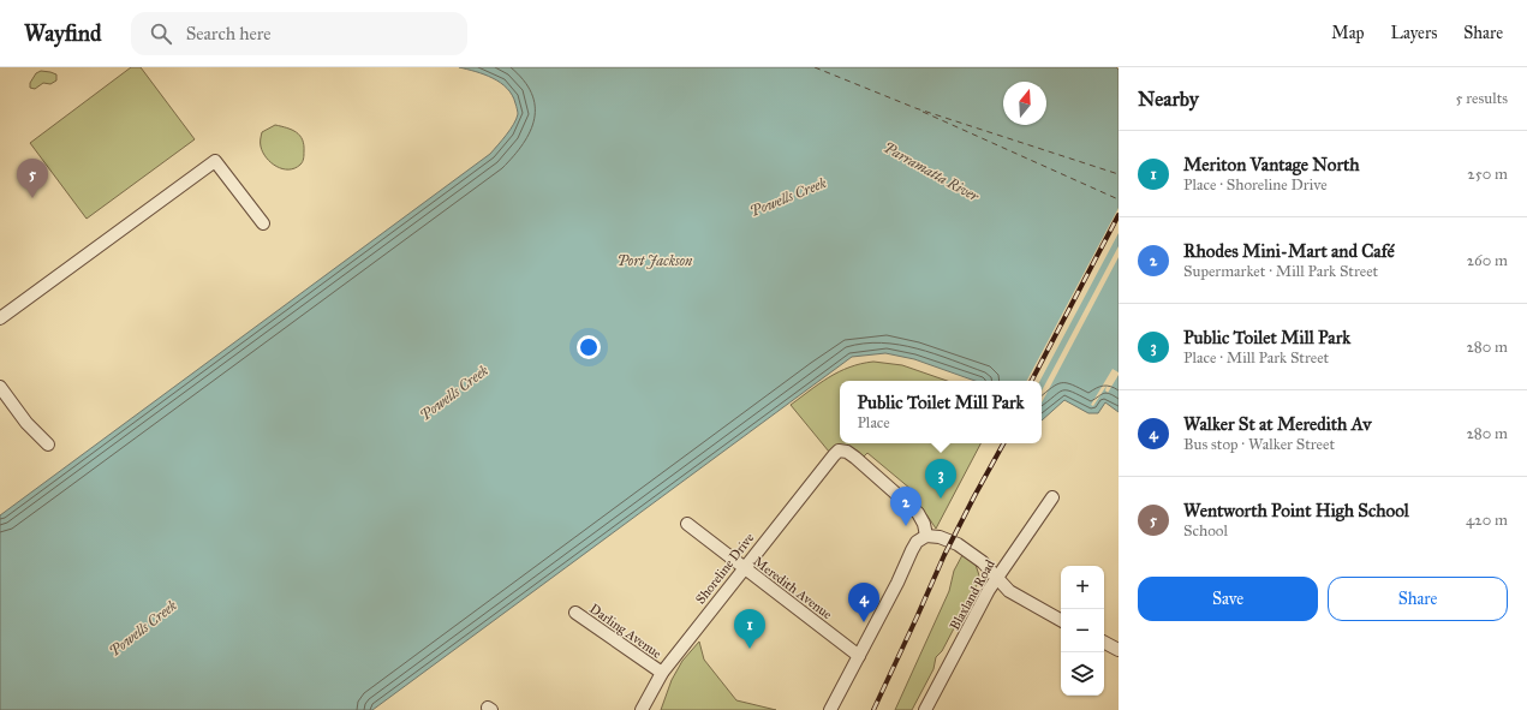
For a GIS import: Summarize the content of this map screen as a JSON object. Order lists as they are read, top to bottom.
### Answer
{
  "streets": {
    "street": [
      "Shoreline Drive",
      "Meredith Avenue",
      "Blaxland Road",
      "Darling Avenue"
    ]
  },
  "crossings": [
    ["Shoreline Drive", "Meredith Avenue"],
    ["Shoreline Drive", "Darling Avenue"]
  ],
  "water": ["Parramatta River", "Powells Creek", "Port Jackson"],
  "north": "top",
  "page": {
    "header": "Wayfind",
    "search": "Search here",
    "nav": ["Map", "Layers", "Share"],
    "heading": ["Nearby", "5 results"],
    "list": [
      {
        "mark": "1",
        "name": "Meriton Vantage North",
        "note": "Place · Shoreline Drive",
        "value": "250 m"
      },
      {
        "mark": "2",
        "name": "Rhodes Mini-Mart and Café",
        "note": "Supermarket · Mill Park Street",
        "value": "260 m"
      },
      {
        "mark": "3",
        "name": "Public Toilet Mill Park",
        "note": "Place · Mill Park Street",
        "value": "280 m"
      },
      {
        "mark": "4",
        "name": "Walker St at Meredith Av",
        "note": "Bus stop · Walker Street",
        "value": "280 m"
      },
      {
        "mark": "5",
        "name": "Wentworth Point High School",
        "note": "School",
        "value": "420 m"
      }
    ],
    "pins": [
      "5",
      "3",
      "2",
      "4",
      "1"
    ],
    "popup": ["Public Toilet Mill Park", "Place"],
    "buttons": ["Save", "Share"],
    "map_buttons": ["+", "−"]
  }
}
